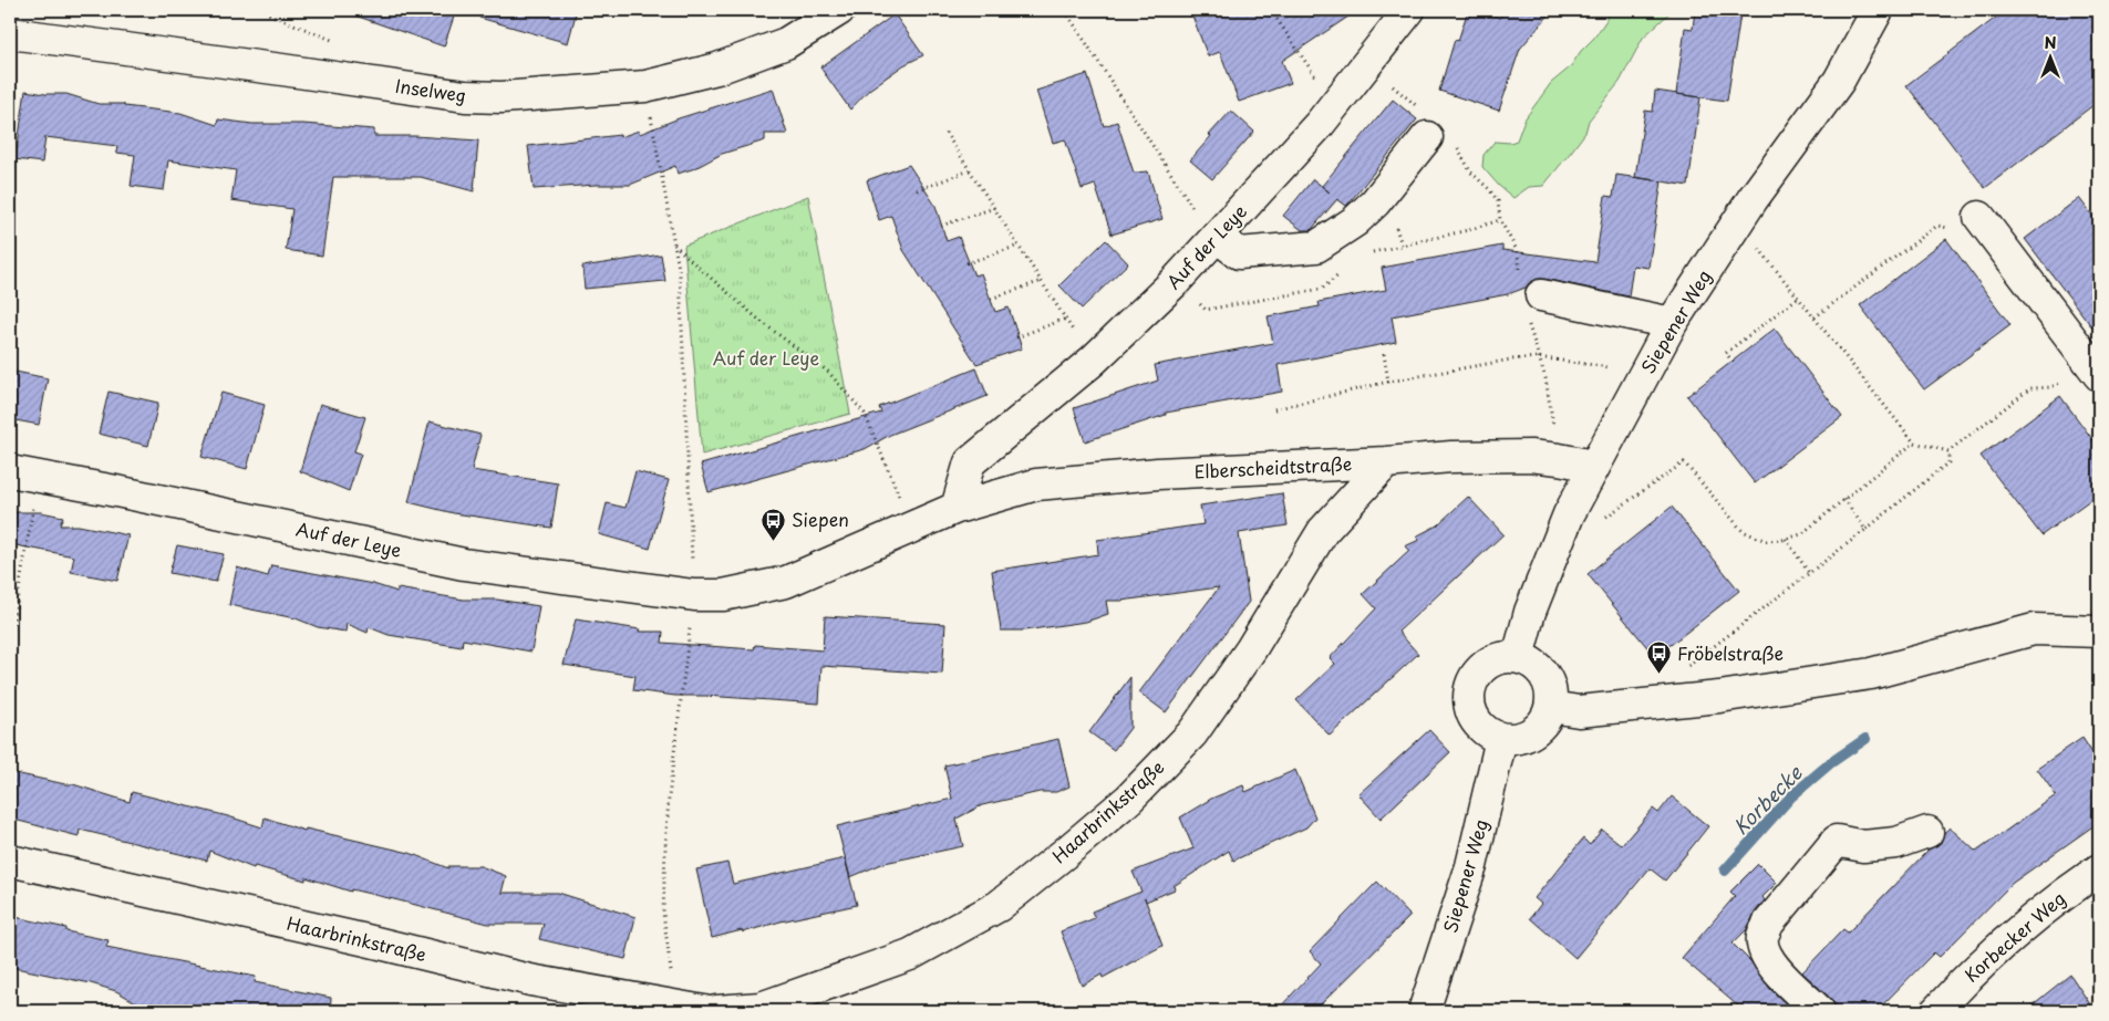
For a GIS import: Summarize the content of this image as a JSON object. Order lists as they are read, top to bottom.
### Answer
{
  "streets": {
    "street": [
      "Inselweg",
      "Auf der Leye",
      "Siepener Weg",
      "Elberscheidtstraße",
      "Haarbrinkstraße",
      "Korbecker Weg"
    ]
  },
  "crossings": [
    ["Auf der Leye", "Elberscheidtstraße"],
    ["Siepener Weg", "Elberscheidtstraße"],
    ["Elberscheidtstraße", "Haarbrinkstraße"]
  ],
  "water": ["Korbecke"],
  "parks": ["Auf der Leye"],
  "places": {
    "bus stop": ["Siepen", "Fröbelstraße"]
  },
  "north": "top"
}
